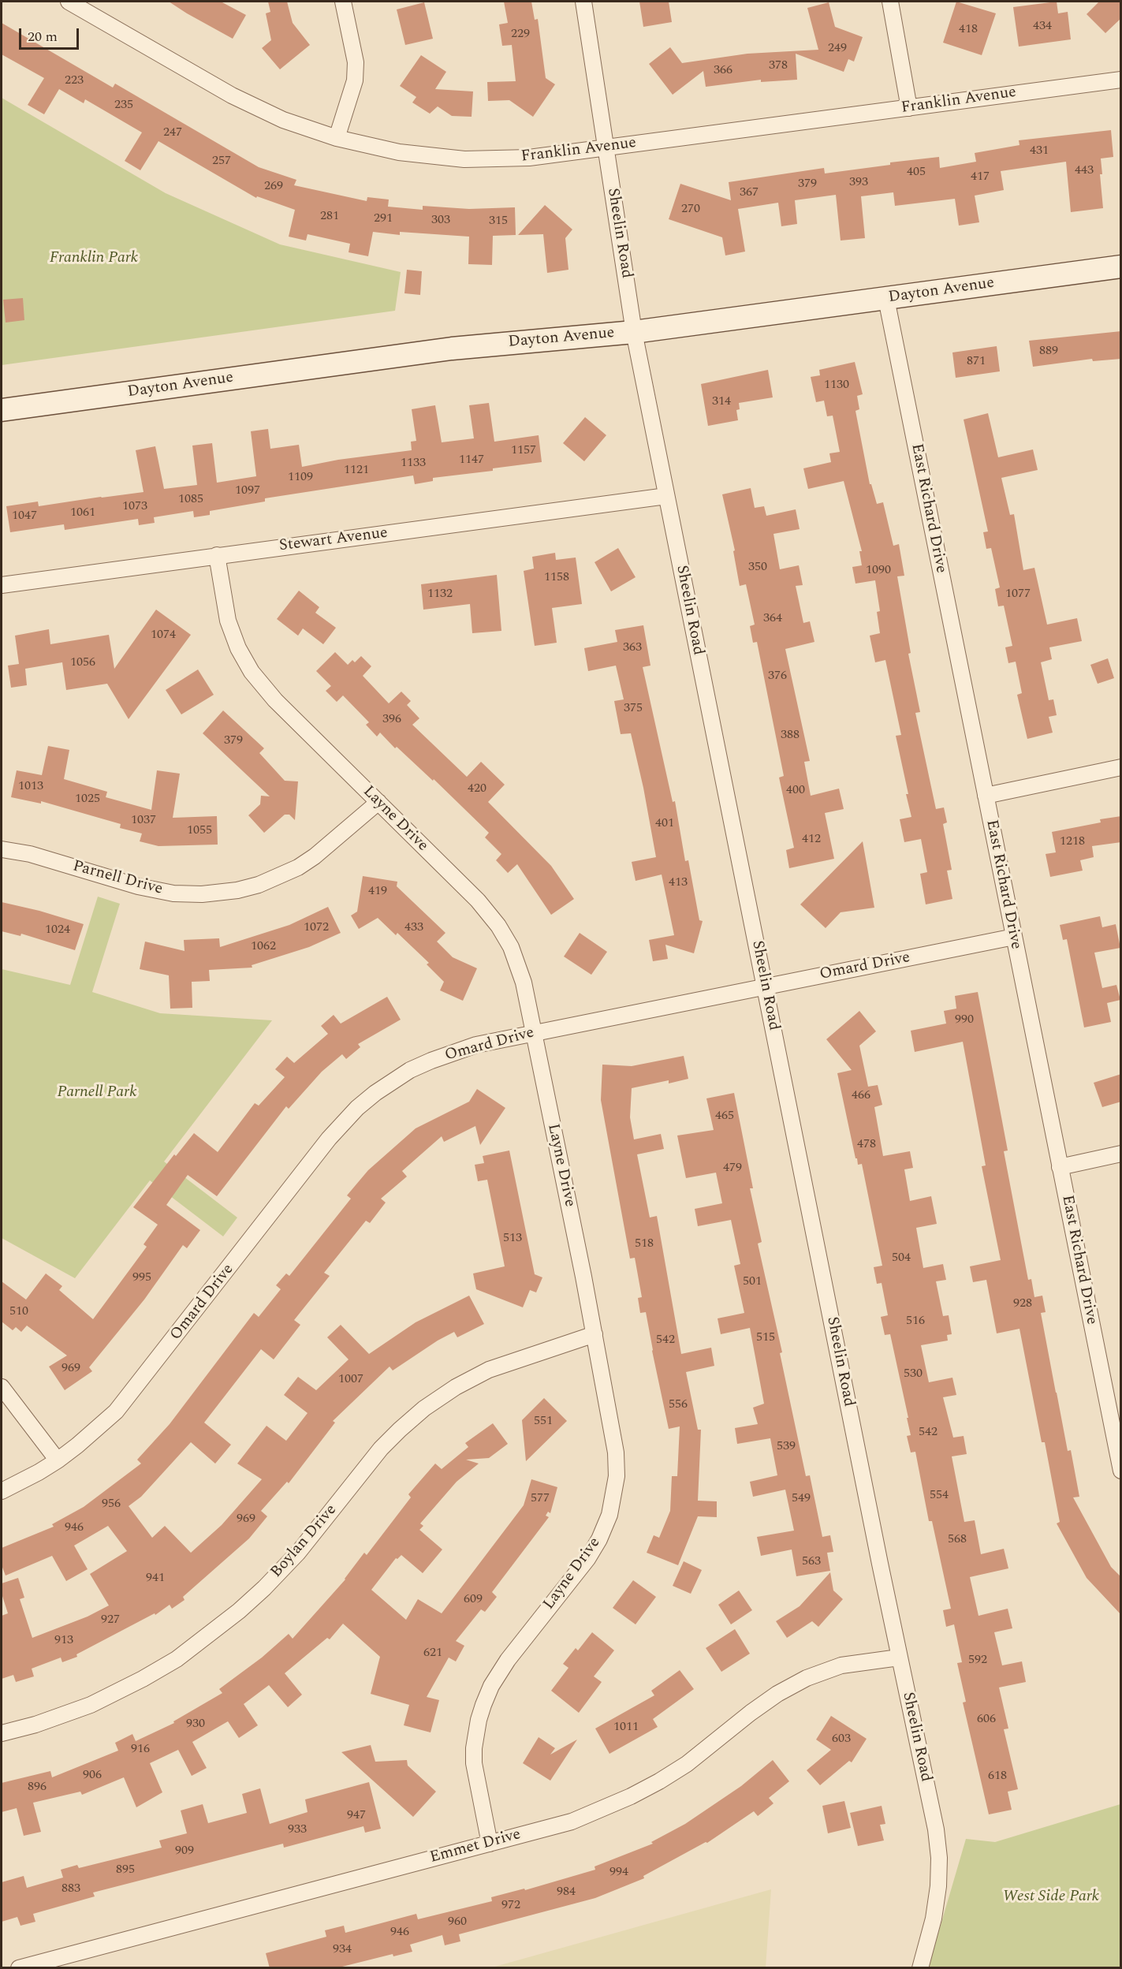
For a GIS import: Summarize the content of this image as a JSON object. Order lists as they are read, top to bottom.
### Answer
{
  "streets": {
    "main road": ["Dayton Avenue"],
    "street": [
      "Franklin Avenue",
      "Sheelin Road",
      "East Richard Drive",
      "Stewart Avenue",
      "Layne Drive",
      "Parnell Drive",
      "Omard Drive",
      "Boylan Drive",
      "Emmet Drive"
    ]
  },
  "crossings": [
    ["Franklin Avenue", "Sheelin Road"],
    ["Sheelin Road", "Dayton Avenue"],
    ["Sheelin Road", "Stewart Avenue"],
    ["Sheelin Road", "Omard Drive"],
    ["Sheelin Road", "Emmet Drive"],
    ["Dayton Avenue", "East Richard Drive"],
    ["East Richard Drive", "Omard Drive"],
    ["Stewart Avenue", "Layne Drive"],
    ["Layne Drive", "Parnell Drive"],
    ["Layne Drive", "Omard Drive"],
    ["Layne Drive", "Boylan Drive"],
    ["Layne Drive", "Emmet Drive"]
  ],
  "parks": ["Franklin Park", "Parnell Park", "West Side Park"],
  "house_numbers": [
    "434",
    "418",
    "229",
    "249",
    "378",
    "366",
    "223",
    "235",
    "247",
    "431",
    "257",
    "443",
    "405",
    "417",
    "393",
    "379",
    "269",
    "367",
    "270",
    "281",
    "291",
    "303",
    "315",
    "889",
    "871",
    "1130",
    "314",
    "1157",
    "1147",
    "1133",
    "1121",
    "1109",
    "1097",
    "1085",
    "1073",
    "1061",
    "1047",
    "350",
    "1090",
    "1158",
    "1132",
    "1077",
    "364",
    "1074",
    "363",
    "1056",
    "376",
    "375",
    "396",
    "388",
    "379",
    "1013",
    "420",
    "400",
    "1025",
    "1037",
    "401",
    "1055",
    "412",
    "1218",
    "413",
    "419",
    "1072",
    "433",
    "1024",
    "1062",
    "990",
    "466",
    "465",
    "478",
    "479",
    "513",
    "518",
    "504",
    "995",
    "501",
    "928",
    "510",
    "516",
    "515",
    "542",
    "969",
    "530",
    "1007",
    "556",
    "551",
    "542",
    "539",
    "554",
    "577",
    "549",
    "956",
    "969",
    "946",
    "568",
    "563",
    "941",
    "609",
    "927",
    "913",
    "621",
    "592",
    "606",
    "930",
    "1011",
    "603",
    "916",
    "906",
    "618",
    "896",
    "947",
    "933",
    "909",
    "895",
    "994",
    "883",
    "984",
    "972",
    "960",
    "946",
    "934"
  ],
  "scale_bar": "20 m"
}
